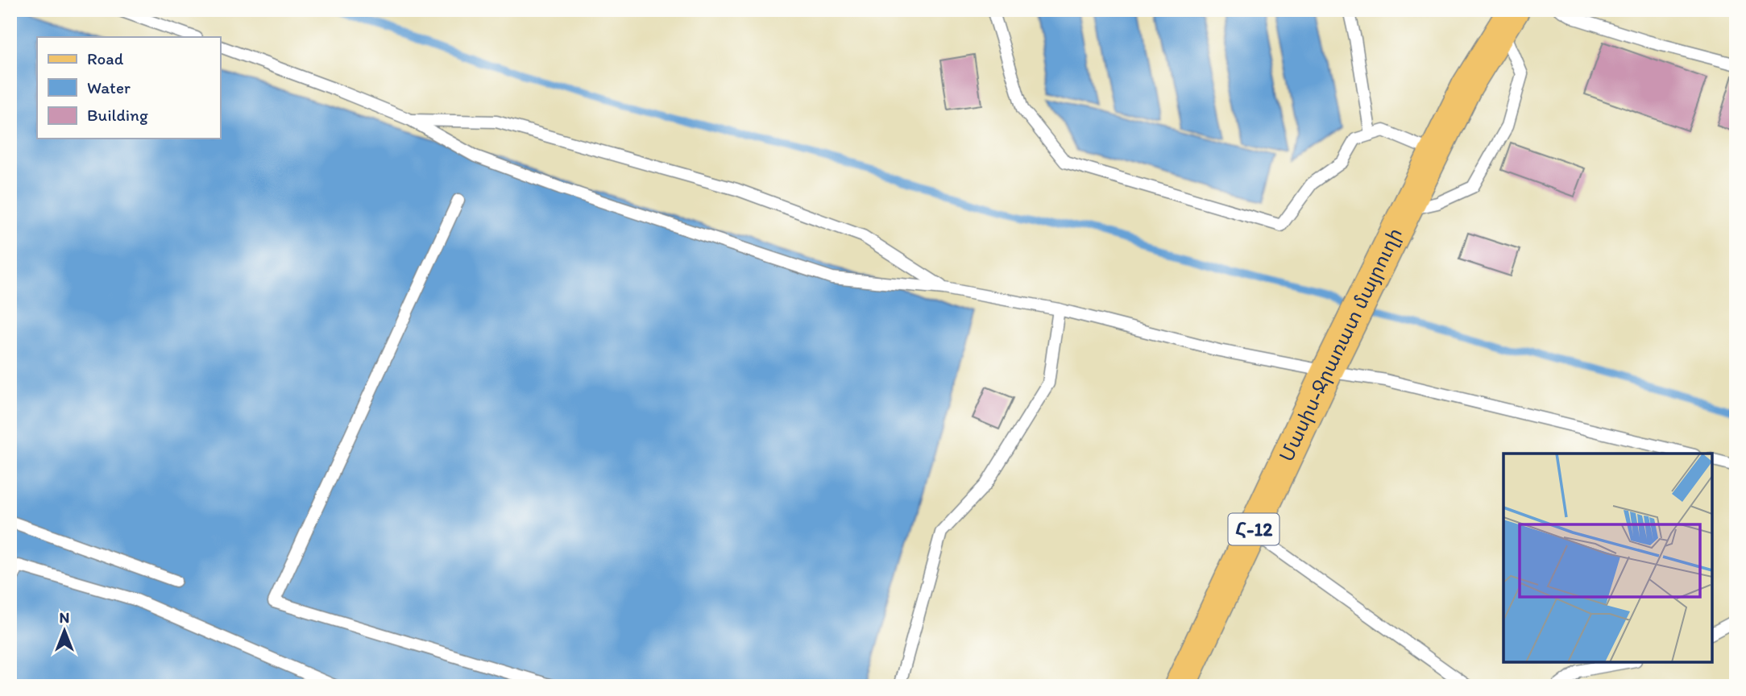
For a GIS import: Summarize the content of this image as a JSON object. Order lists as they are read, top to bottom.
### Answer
{
  "streets": {
    "main road": ["Մասիս-Ջրառատ մայրուղի", "Հ-12"]
  },
  "legend": ["Road", "Water", "Building"],
  "north": "top"
}
